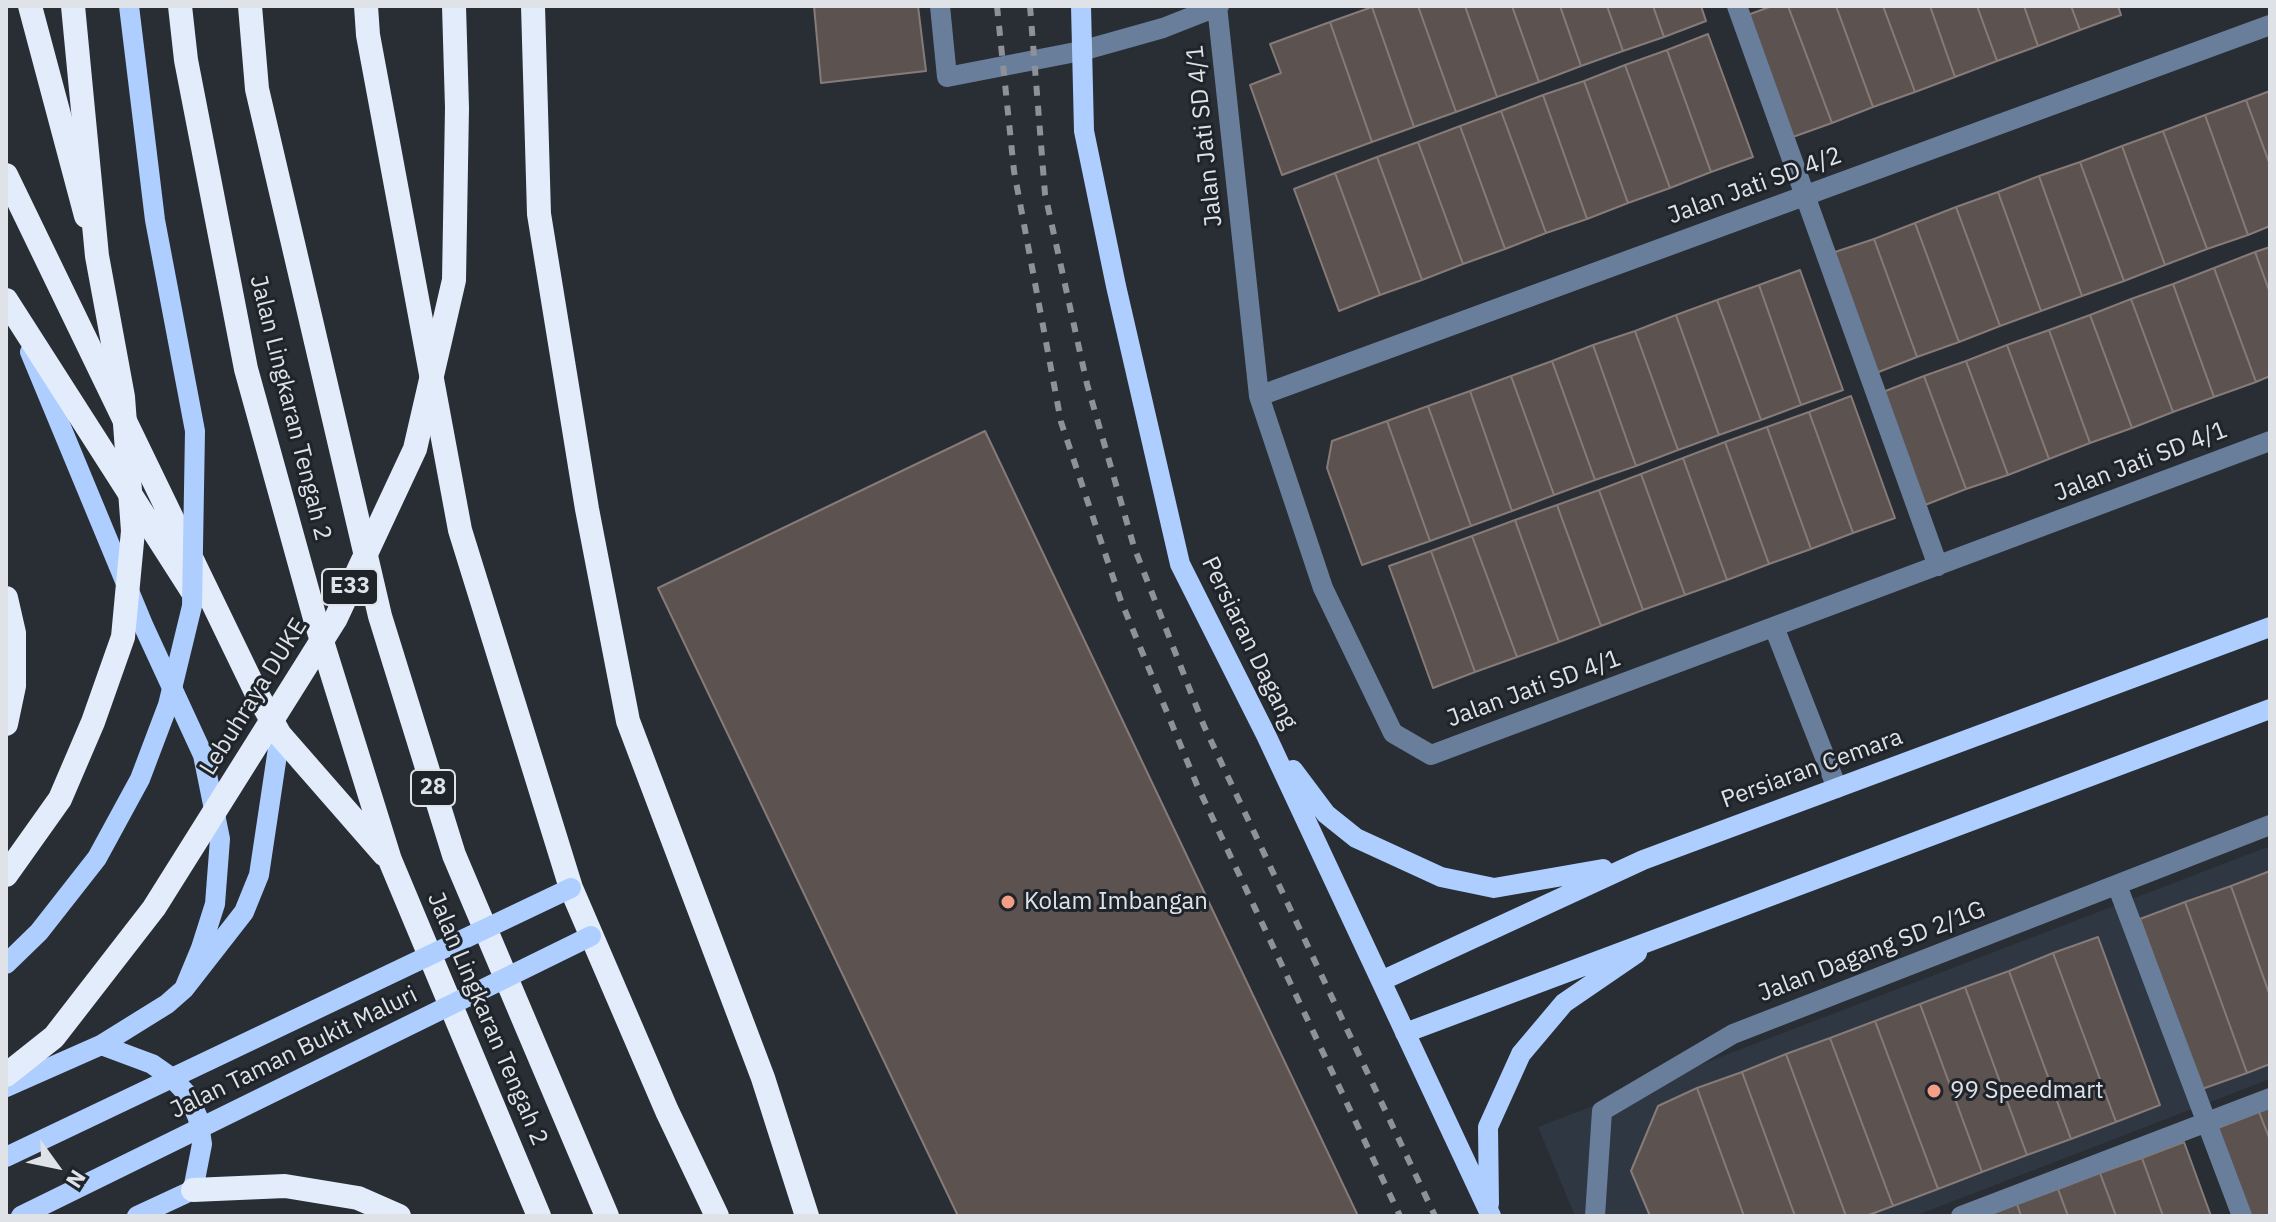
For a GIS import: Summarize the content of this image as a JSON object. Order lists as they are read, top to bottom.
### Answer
{
  "streets": {
    "highway": [
      "Jalan Lingkaran Tengah 2",
      "E33",
      "Lebuhraya DUKE",
      "28"
    ],
    "main road": ["Persiaran Dagang", "Persiaran Cemara", "Jalan Taman Bukit Maluri"],
    "street": ["Jalan Jati SD 4/1", "Jalan Jati SD 4/2", "Jalan Dagang SD 2/1G"]
  },
  "crossings": [
    ["Jalan Jati SD 4/1", "Jalan Jati SD 4/2"],
    ["Persiaran Dagang", "Persiaran Cemara"]
  ],
  "places": ["Kolam Imbangan", "99 Speedmart"],
  "north": "bottom right"
}
